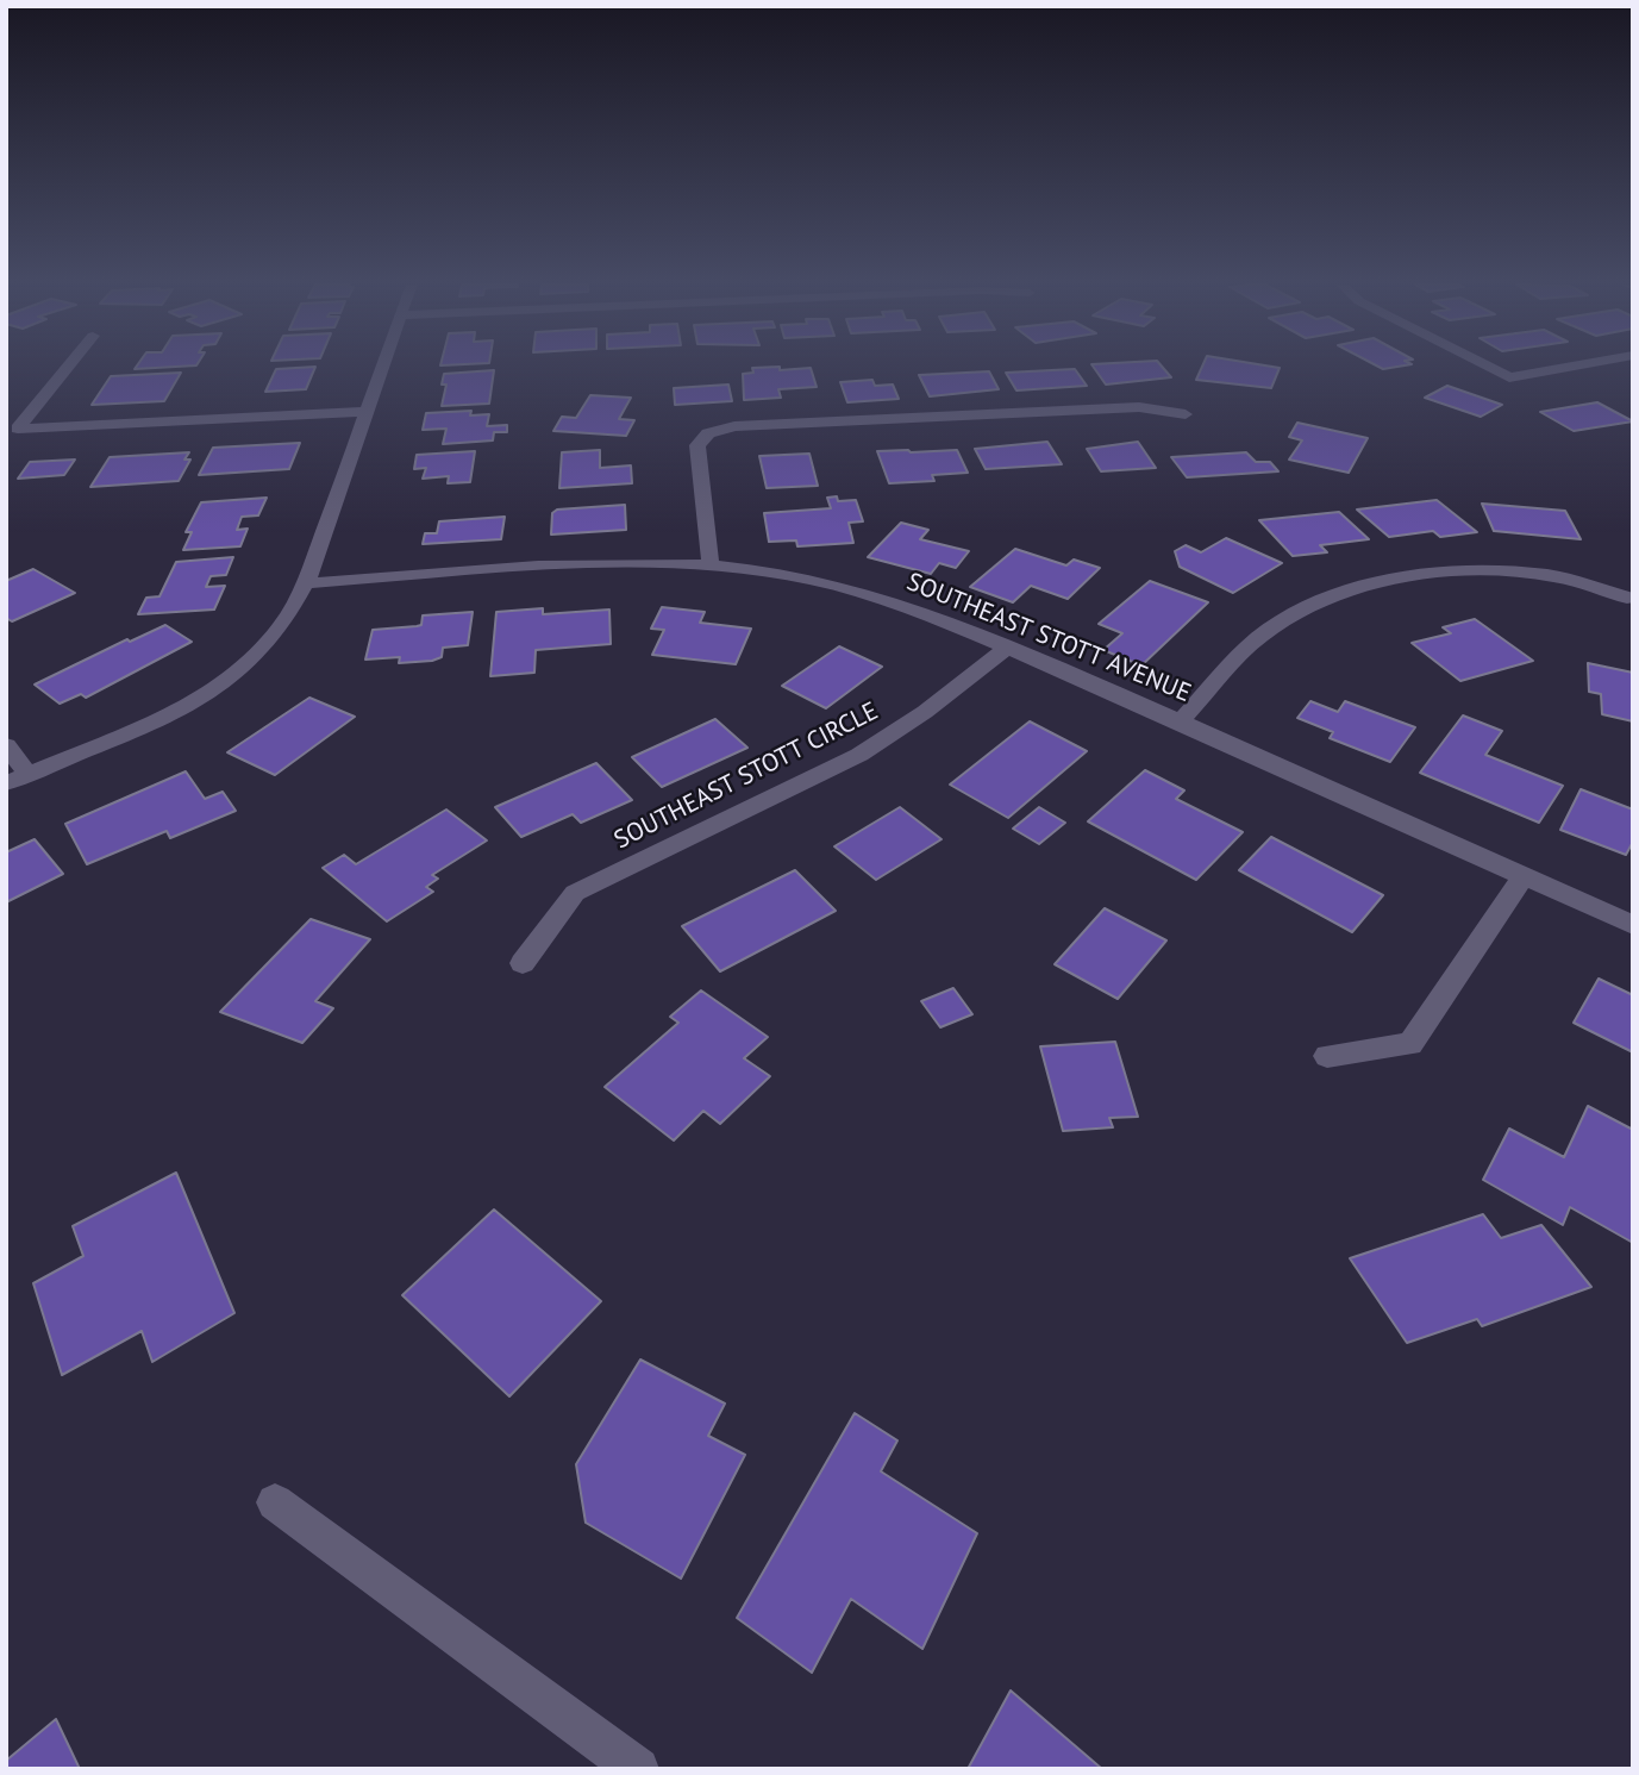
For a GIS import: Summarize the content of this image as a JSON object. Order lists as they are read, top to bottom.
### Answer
{
  "streets": {
    "street": ["SOUTHEAST STOTT AVENUE", "SOUTHEAST STOTT CIRCLE"]
  },
  "crossings": [
    ["SOUTHEAST STOTT AVENUE", "SOUTHEAST STOTT CIRCLE"]
  ]
}
